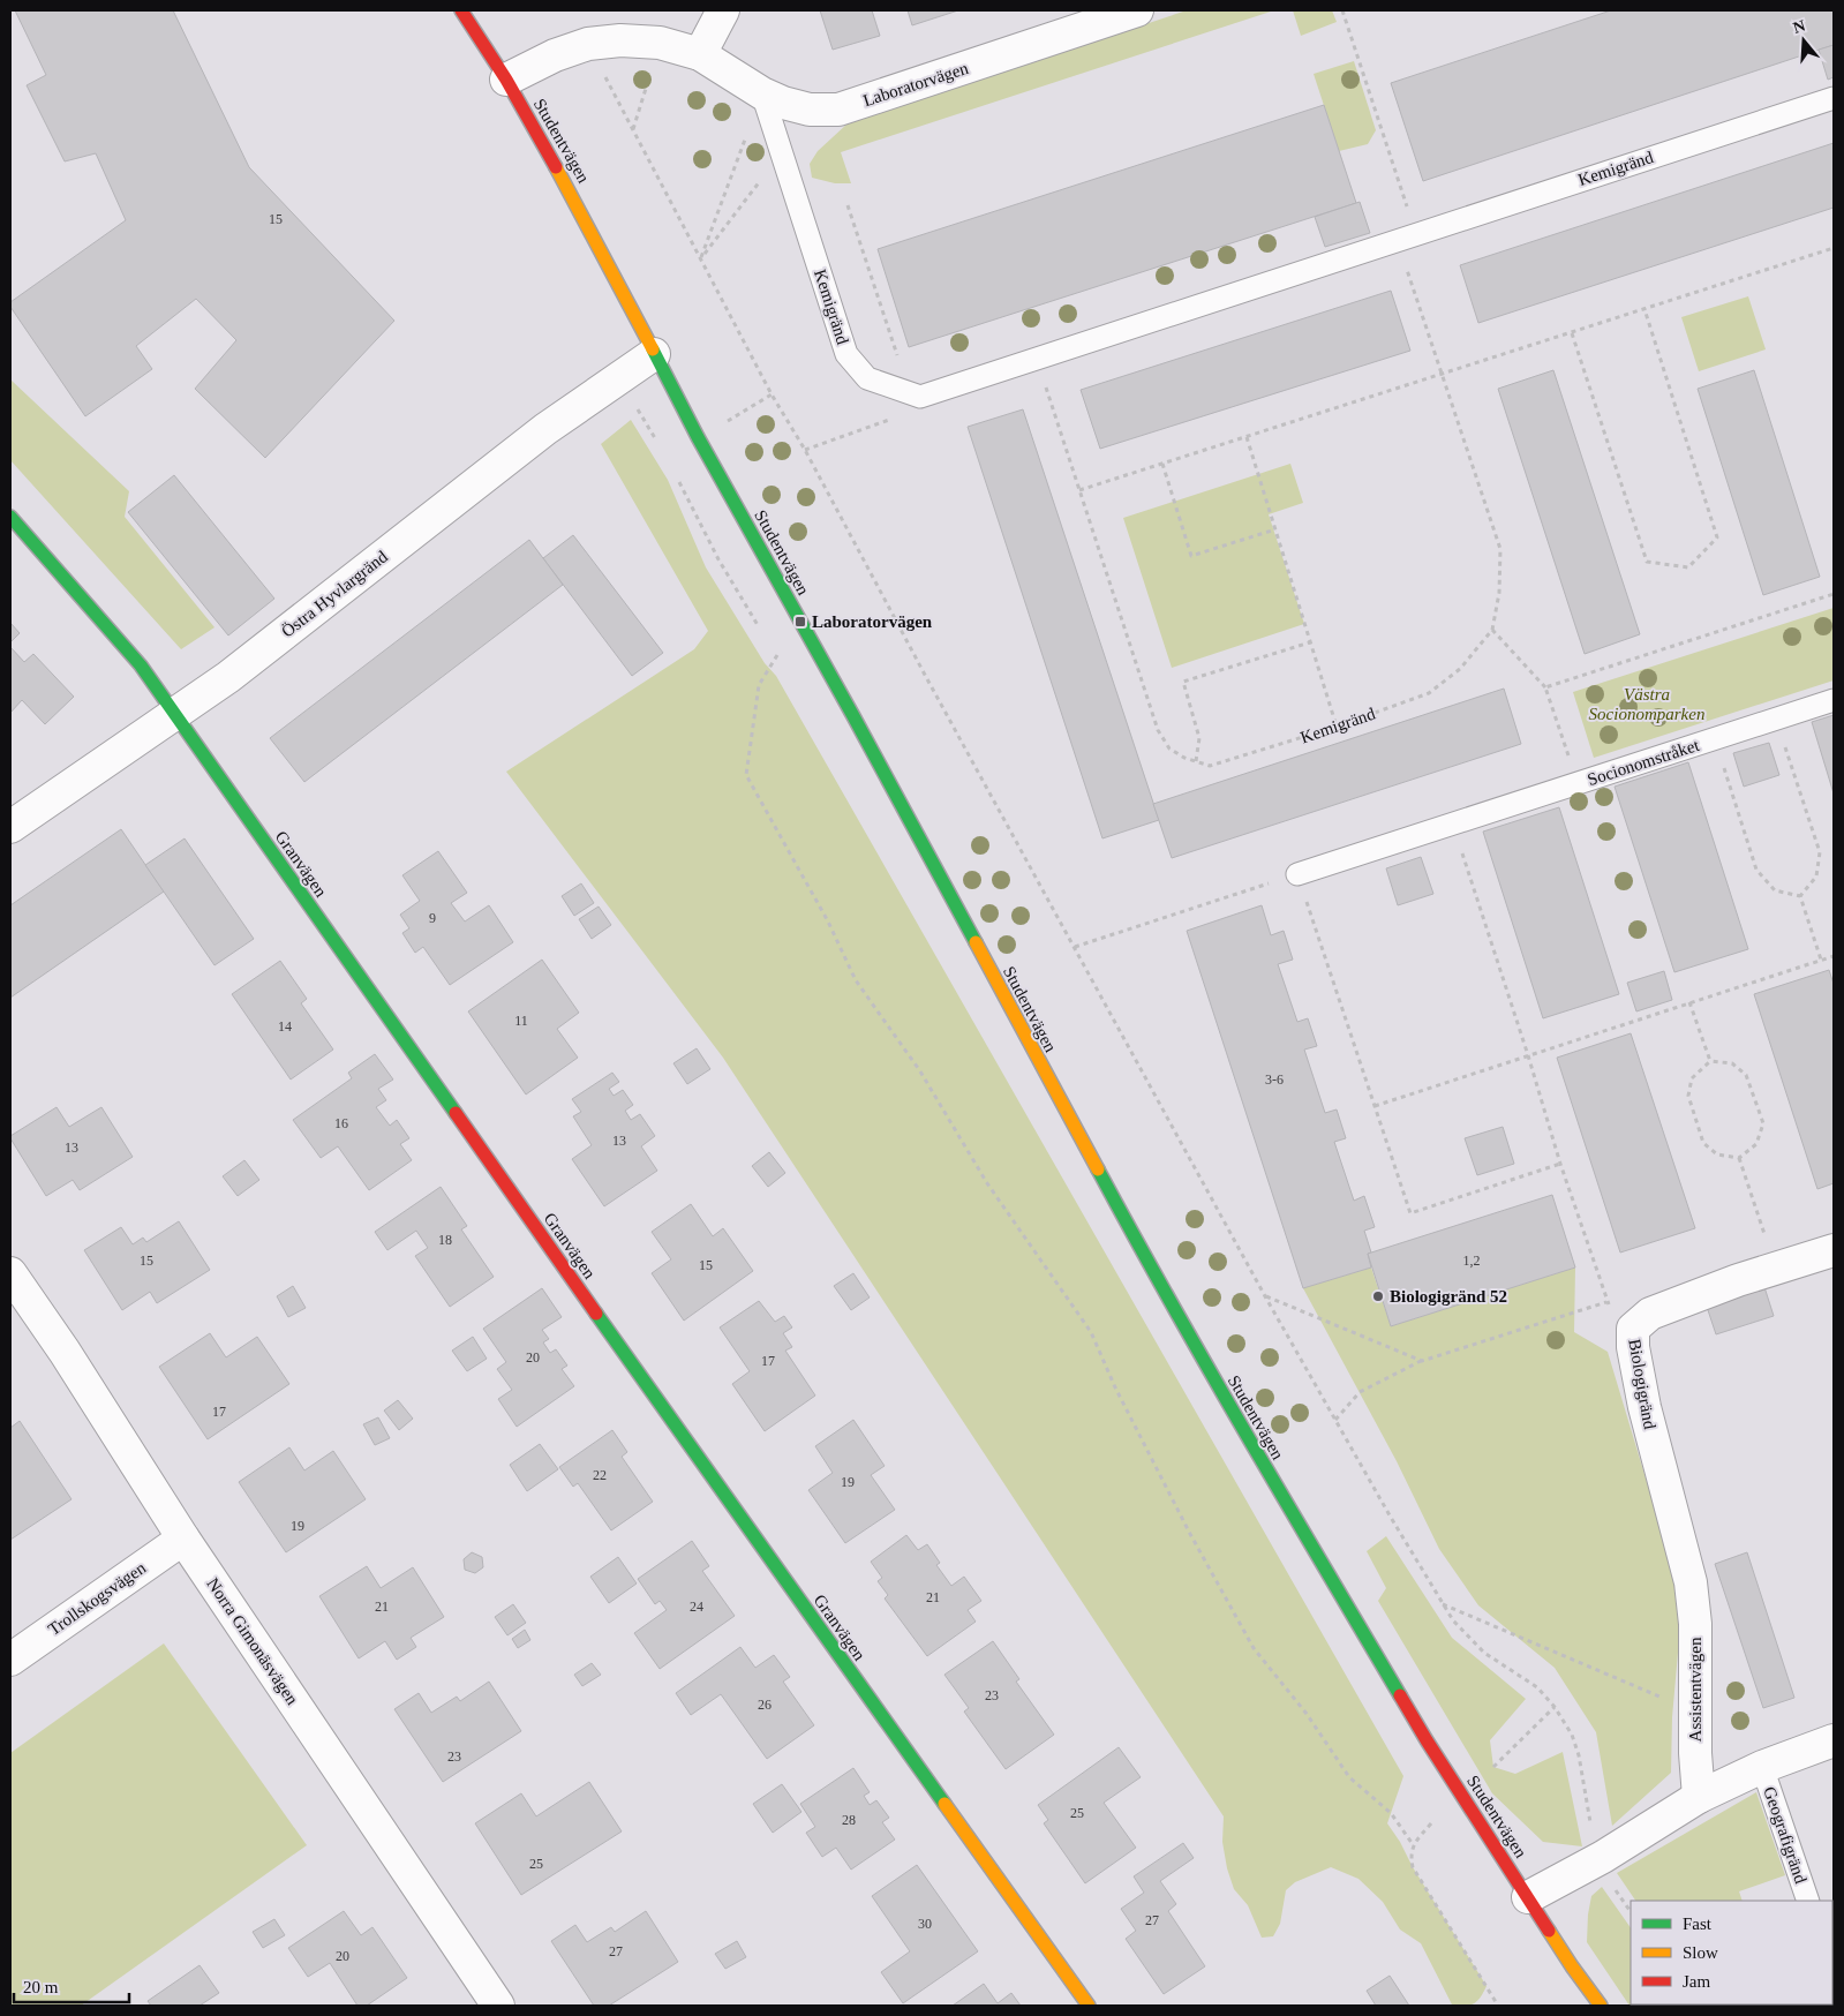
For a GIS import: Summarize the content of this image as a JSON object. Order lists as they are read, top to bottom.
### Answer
{
  "streets": {
    "street": [
      "Laboratorvägen",
      "Studentvägen",
      "Östra Hyvlargränd",
      "Granvägen",
      "Biologigränd",
      "Trollskogsvägen",
      "Norra Gimonäsvägen",
      "Assistentvägen"
    ],
    "lane": ["Kemigränd", "Socionomstråket", "Geografigränd"]
  },
  "crossings": [
    ["Laboratorvägen", "Studentvägen"],
    ["Laboratorvägen", "Kemigränd"],
    ["Studentvägen", "Östra Hyvlargränd"],
    ["Östra Hyvlargränd", "Granvägen"],
    ["Biologigränd", "Assistentvägen"],
    ["Trollskogsvägen", "Norra Gimonäsvägen"]
  ],
  "parks": ["Västra Socionomparken"],
  "places": {
    "transit": ["Laboratorvägen"],
    "other": ["Biologigränd 52"]
  },
  "house_numbers": [
    "15",
    "9",
    "11",
    "14",
    "3-6",
    "16",
    "13",
    "13",
    "18",
    "15",
    "1,2",
    "15",
    "20",
    "17",
    "17",
    "22",
    "19",
    "19",
    "21",
    "21",
    "24",
    "23",
    "26",
    "23",
    "25",
    "28",
    "25",
    "27",
    "30",
    "27",
    "20"
  ],
  "legend": ["Fast", "Slow", "Jam"],
  "scale_bar": "20 m",
  "north": "top"
}
